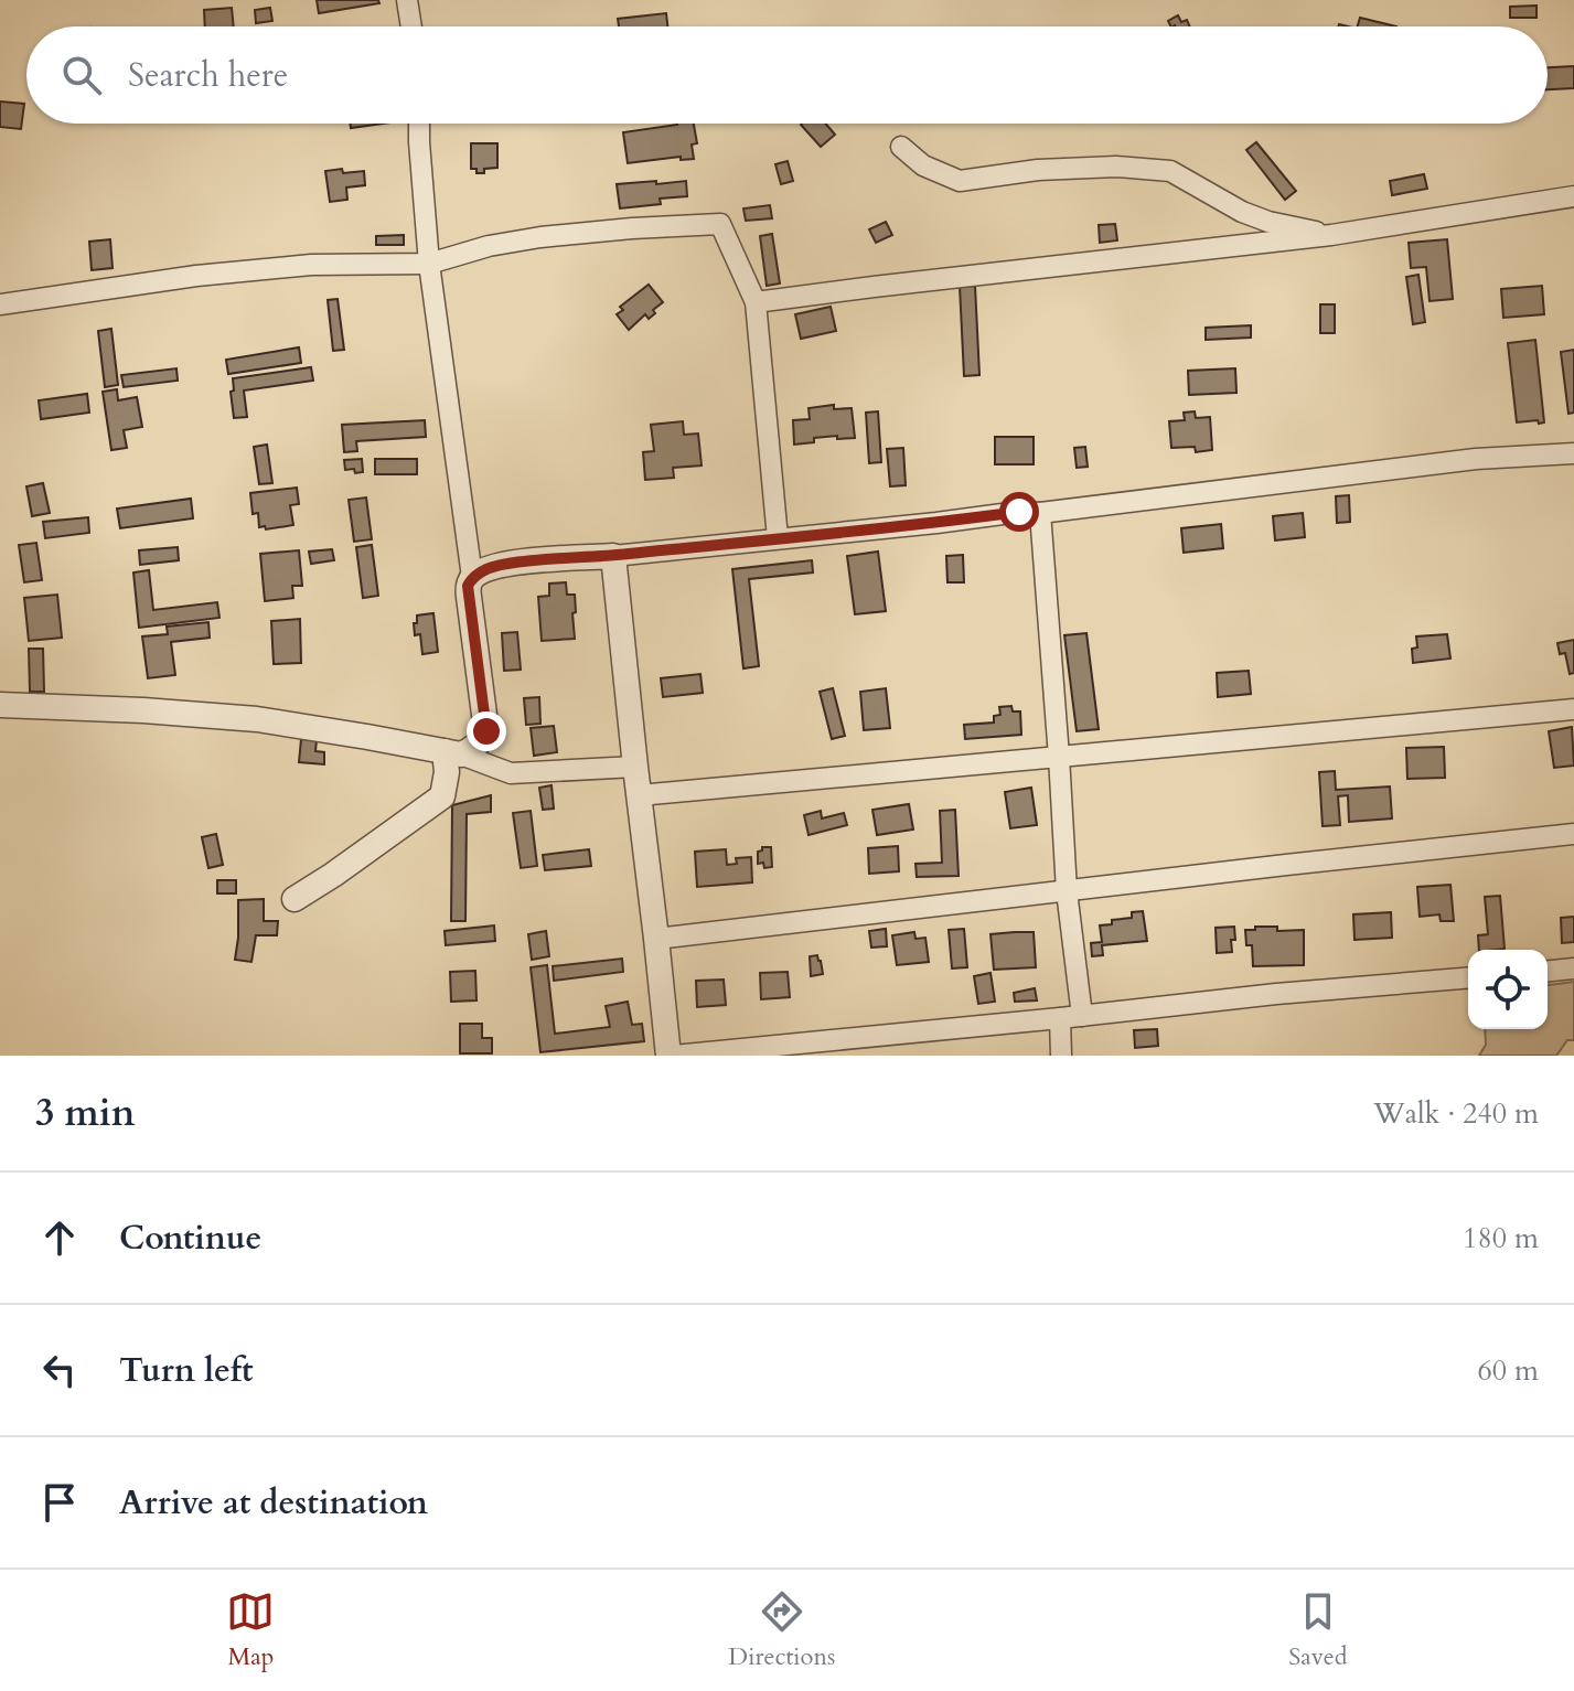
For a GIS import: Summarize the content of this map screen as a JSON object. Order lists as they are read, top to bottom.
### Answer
{
  "page": {
    "search": "Search here",
    "heading": ["3 min", "Walk · 240 m"],
    "list": [
      ["Continue", "180 m"],
      ["Turn left", "60 m"],
      "Arrive at destination"
    ],
    "nav": ["Map", "Directions", "Saved"]
  }
}
